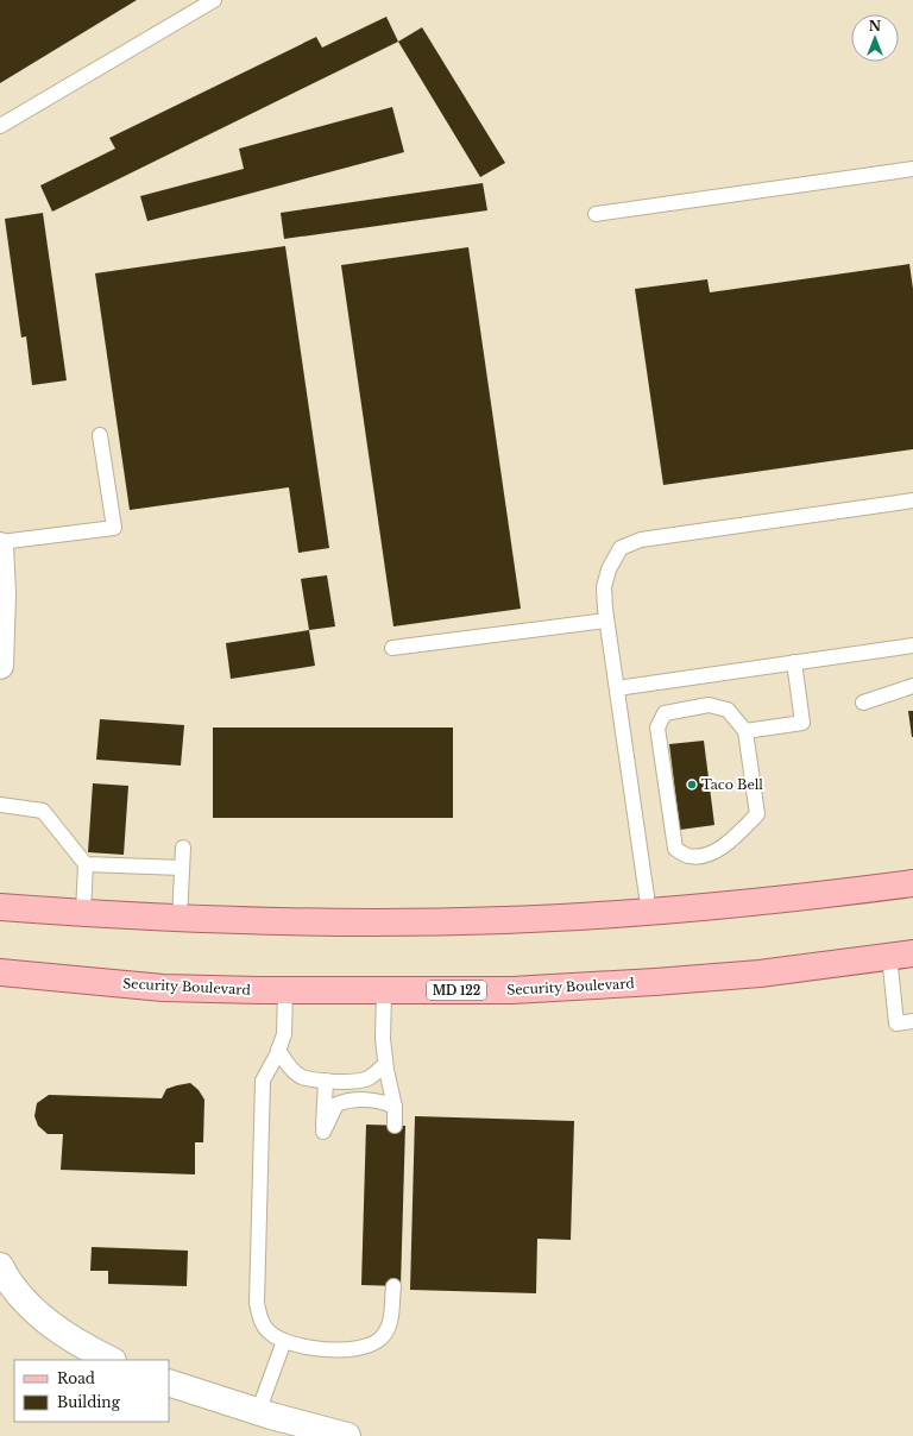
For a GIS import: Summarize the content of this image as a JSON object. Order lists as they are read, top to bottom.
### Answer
{
  "streets": {
    "main road": ["Security Boulevard", "MD 122"]
  },
  "places": ["Taco Bell"],
  "legend": ["Road", "Building"],
  "north": "top"
}
